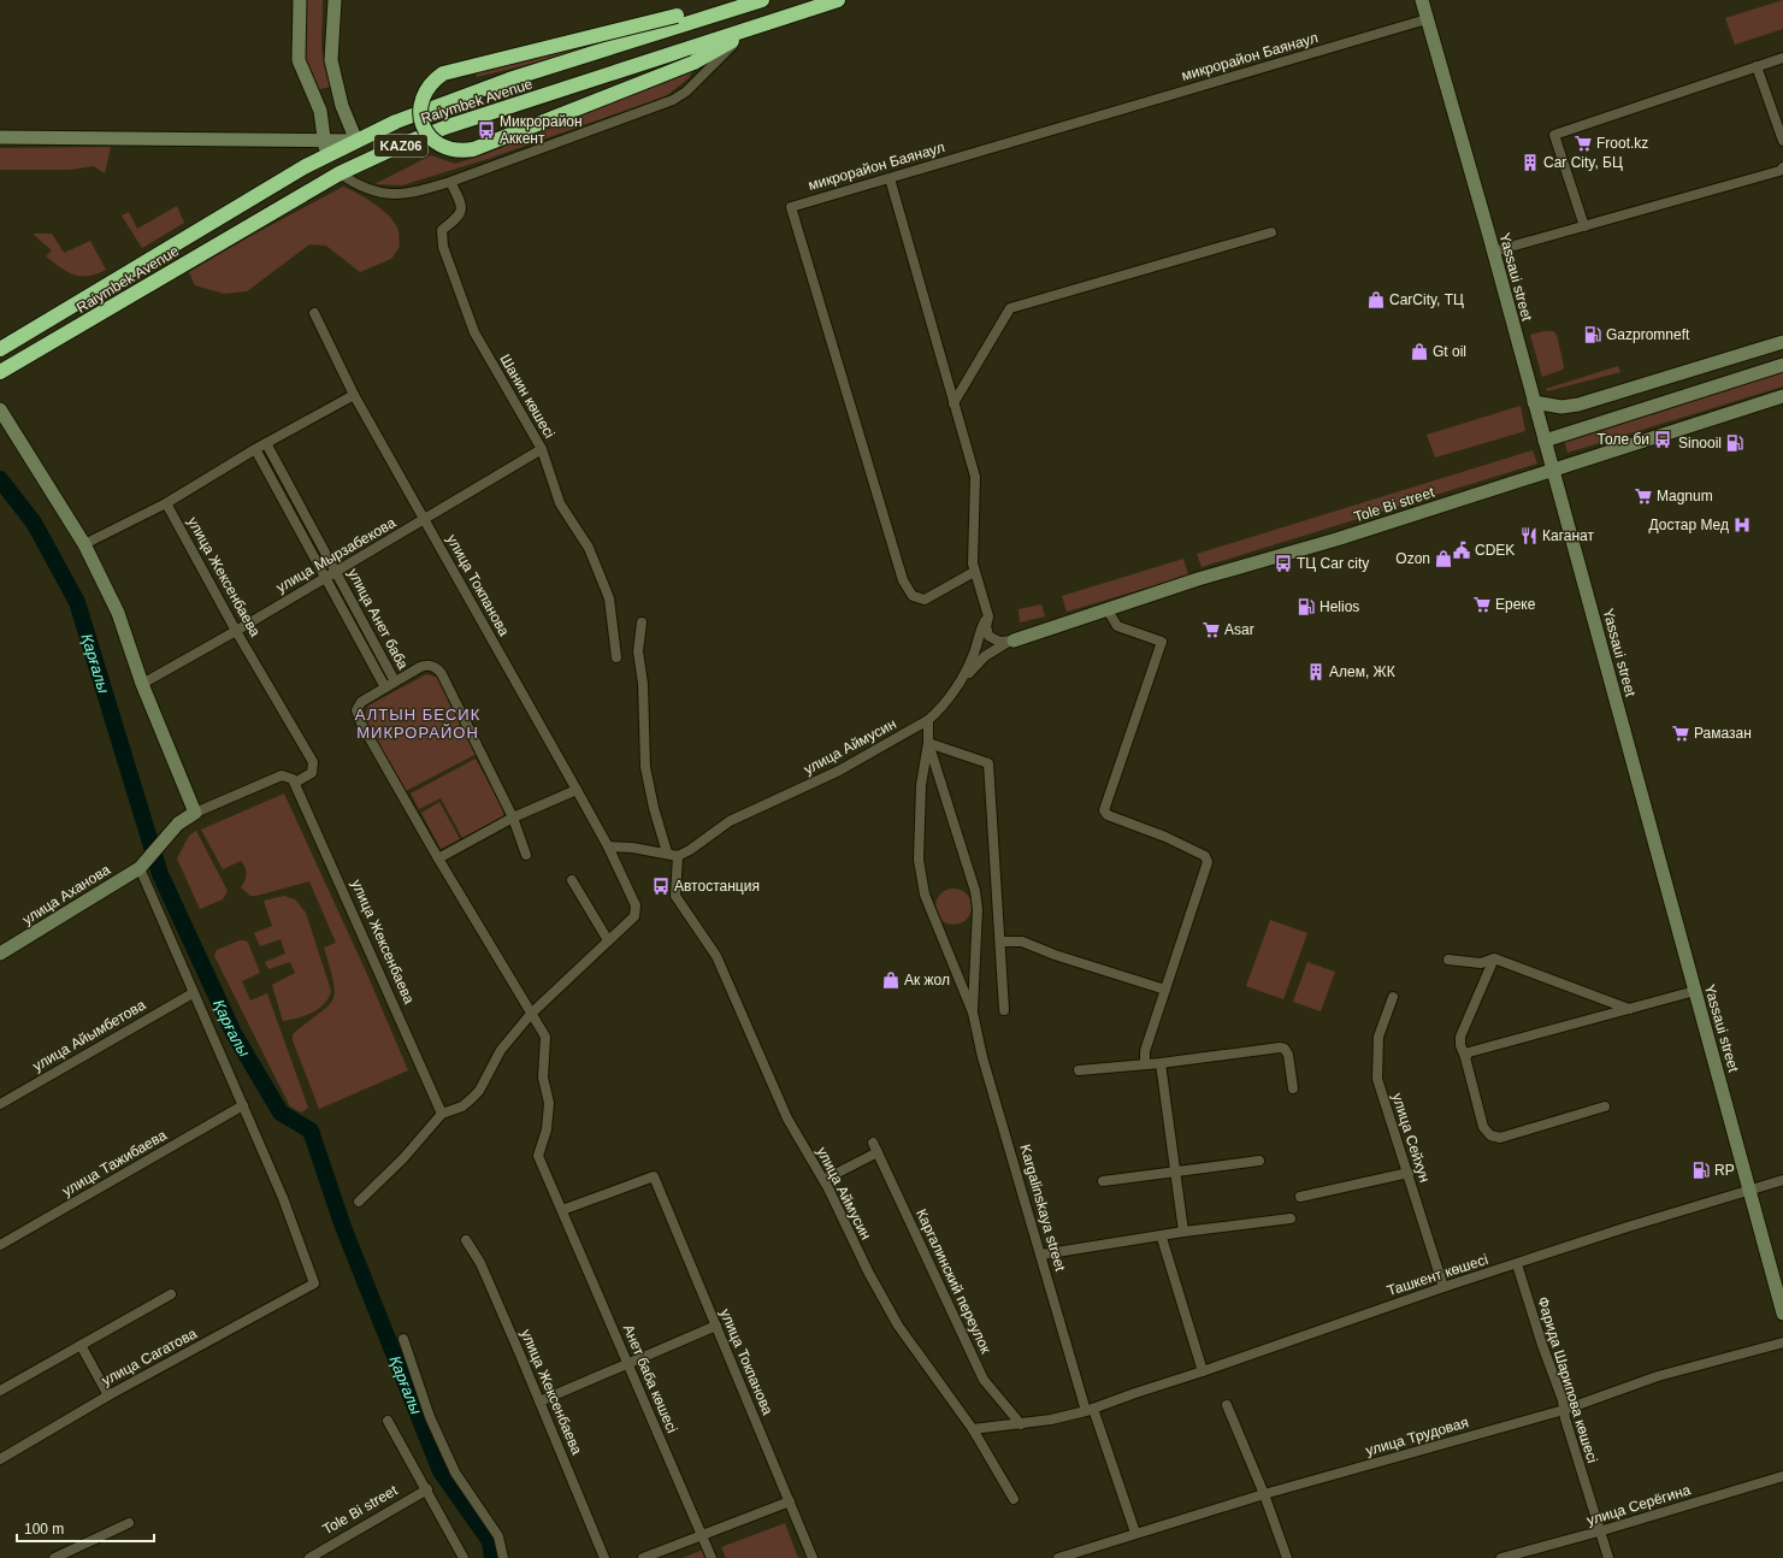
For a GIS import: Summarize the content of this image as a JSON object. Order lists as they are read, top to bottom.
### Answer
{
  "streets": {
    "highway": ["Raiymbek Avenue", "KАZ06"],
    "main road": ["Yassaui street", "Tole Bi street", "улица Аханова"],
    "street": [
      "микрорайон Баянаул",
      "Шанин көшесі",
      "улица Мырзабекова",
      "улица Жексенбаева",
      "улица Токпанова",
      "улица Анет баба",
      "улица Аймусин",
      "улица Айымбетова",
      "улица Сейхун",
      "улица Тажибаева",
      "Kargalinskaya street",
      "Ташкент көшесі",
      "Каргалинский переулок",
      "улица Сагатова",
      "Анет баба көшесі",
      "Фарида Шарипова көшесі",
      "улица Трудовая",
      "улица Серёгина"
    ]
  },
  "crossings": [
    ["микрорайон Баянаул", "Yassaui street"],
    ["Yassaui street", "Tole Bi street"],
    ["Yassaui street", "Ташкент көшесі"],
    ["Шанин көшесі", "улица Мырзабекова"],
    ["улица Мырзабекова", "улица Жексенбаева"],
    ["улица Мырзабекова", "улица Токпанова"],
    ["улица Мырзабекова", "улица Анет баба"],
    ["улица Токпанова", "Анет баба көшесі"],
    ["улица Анет баба", "Анет баба көшесі"],
    ["улица Аймусин", "Ташкент көшесі"],
    ["улица Аймусин", "Каргалинский переулок"],
    ["улица Сейхун", "Ташкент көшесі"],
    ["улица Тажибаева", "улица Сагатова"],
    ["Kargalinskaya street", "Ташкент көшесі"],
    ["Kargalinskaya street", "улица Трудовая"],
    ["Ташкент көшесі", "Каргалинский переулок"],
    ["Ташкент көшесі", "Фарида Шарипова көшесі"],
    ["Фарида Шарипова көшесі", "улица Трудовая"],
    ["Фарида Шарипова көшесі", "улица Серёгина"]
  ],
  "districts": ["АЛТЫН БЕСИК МИКРОРАЙОН"],
  "water": ["Қарғалы"],
  "places": {
    "bus stop": [
      "Микрорайон Аккент",
      "Толе би",
      "ТЦ Car city",
      "Автостанция"
    ],
    "supermarket": [
      "Froot.kz",
      "Magnum",
      "Ереке",
      "Asar",
      "Рамазан"
    ],
    "building": ["Car City, БЦ", "Алем, ЖК"],
    "shop": [
      "CarCity, ТЦ",
      "Gt oil",
      "Ozon",
      "Ак жол"
    ],
    "fuel station": [
      "Gazpromneft",
      "Sinooil",
      "Helios",
      "RP"
    ],
    "hospital": ["Достар Мед"],
    "restaurant": ["Каганат"],
    "public building": ["CDEK"]
  },
  "scale_bar": "100 m"
}
